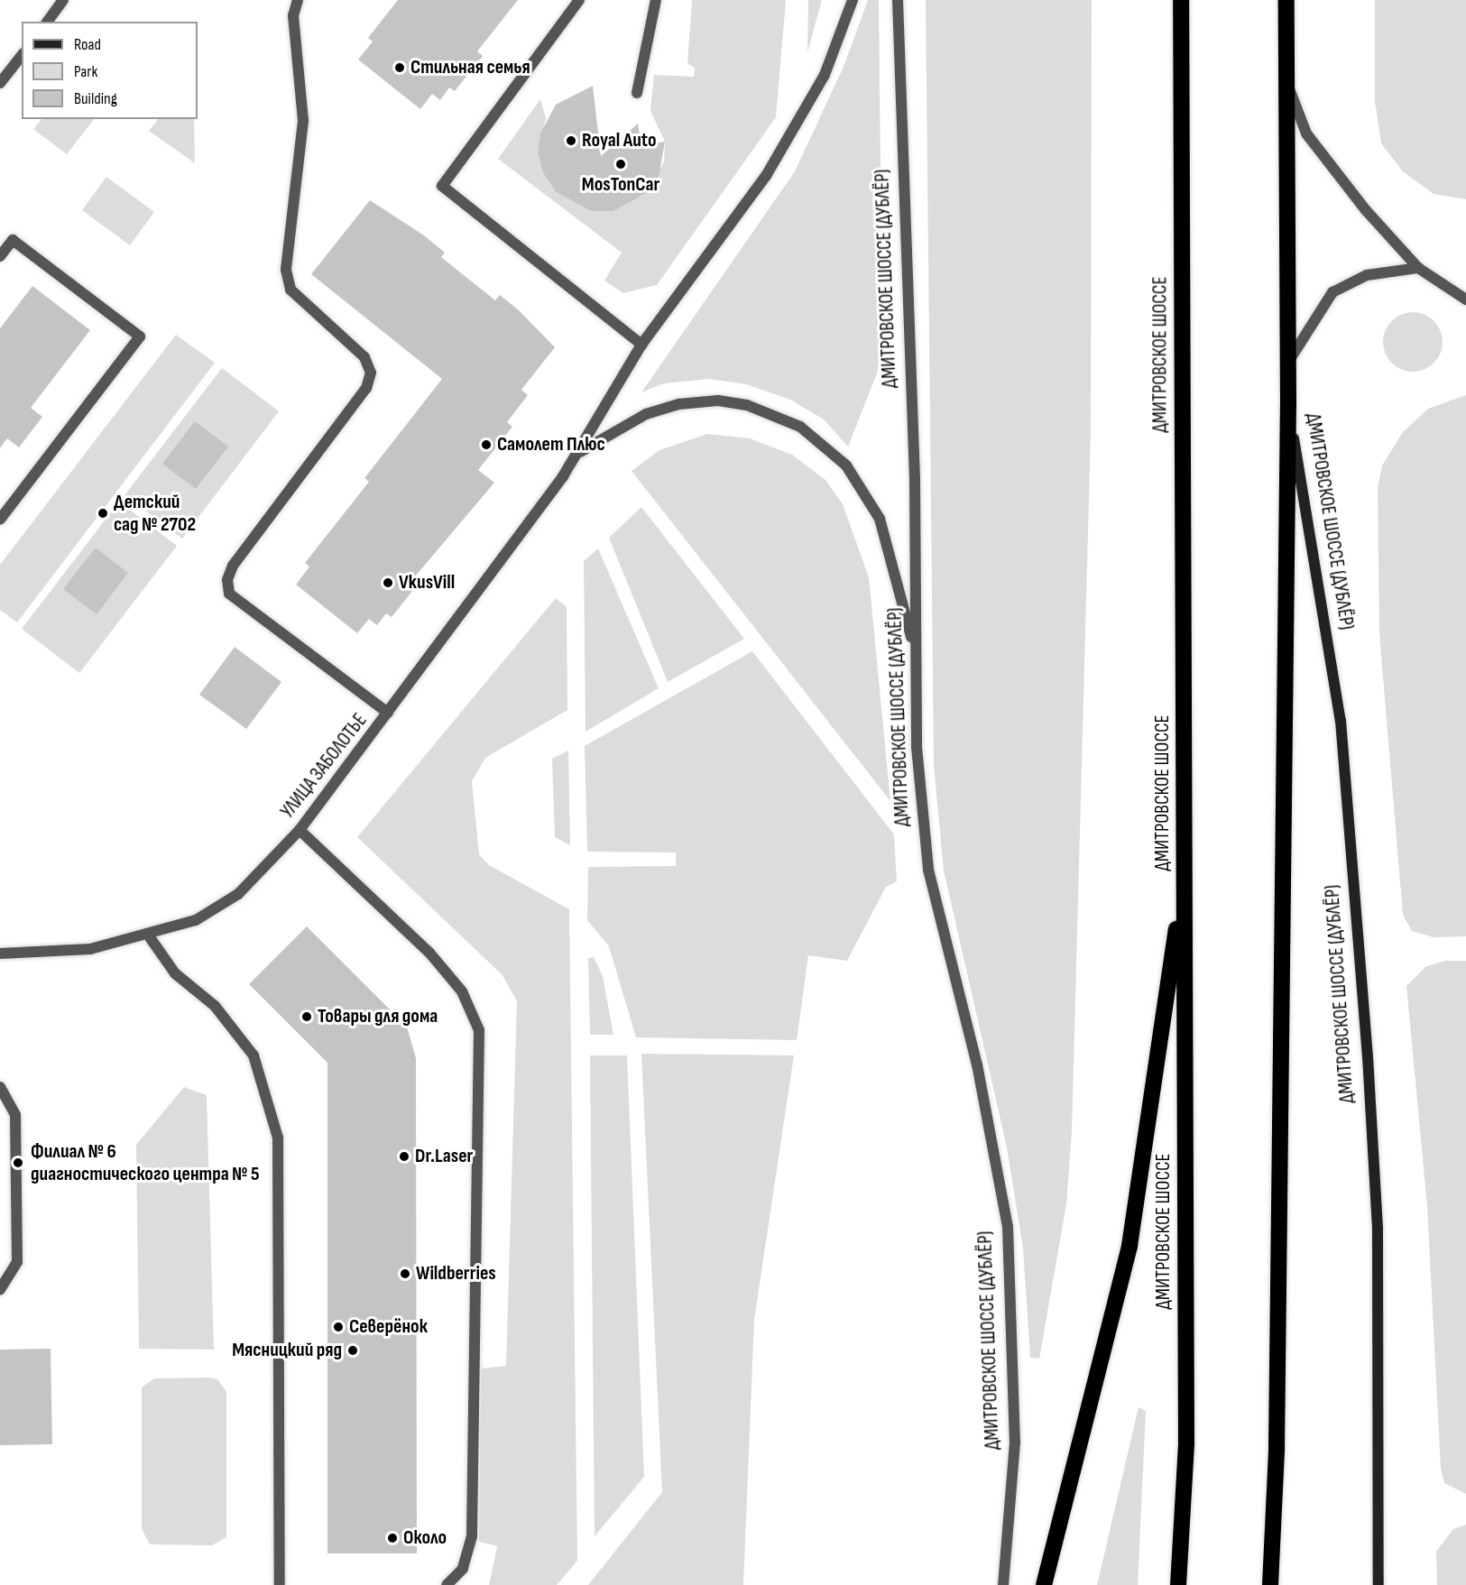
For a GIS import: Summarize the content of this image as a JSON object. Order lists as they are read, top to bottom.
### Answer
{
  "streets": {
    "highway": ["ДМИТРОВСКОЕ ШОССЕ"],
    "main road": ["ДМИТРОВСКОЕ ШОССЕ (ДУБЛЁР)"],
    "street": ["УЛИЦА ЗАБОЛОТЬЕ"]
  },
  "places": [
    "Стильная семья",
    "Royal Auto",
    "MosTonCar",
    "Самолет Плюс",
    "Детский сад № 2702",
    "VkusVill",
    "Товары для дома",
    "Dr.Laser",
    "Филиал № 6 диагностического центра № 5",
    "Wildberries",
    "Северёнок",
    "Мясницкий ряд",
    "Около"
  ],
  "legend": ["Road", "Park", "Building"]
}
